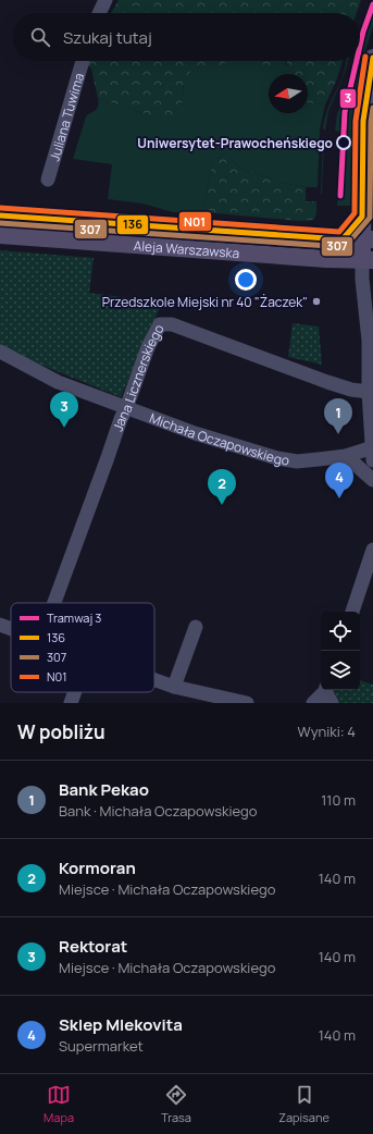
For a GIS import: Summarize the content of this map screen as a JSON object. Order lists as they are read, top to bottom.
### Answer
{
  "streets": {
    "main road": ["Aleja Warszawska"],
    "street": ["Juliana Tuwima", "Jana Licznerskiego", "Michała Oczapowskiego"]
  },
  "crossings": [
    ["Jana Licznerskiego", "Michała Oczapowskiego"]
  ],
  "places": ["Uniwersytet-Prawocheńskiego", "Przedszkole Miejski nr 40 \"Żaczek\""],
  "lines": [
    "tram line 3",
    "transit line N01",
    "transit line 136",
    "transit line 307"
  ],
  "legend": [
    "Tramwaj 3",
    "136",
    "307",
    "N01"
  ],
  "north": "left",
  "page": {
    "search": "Szukaj tutaj",
    "pins": [
      "3",
      "1",
      "4",
      "2"
    ],
    "heading": ["W pobliżu", "Wyniki: 4"],
    "list": [
      {
        "mark": "1",
        "name": "Bank Pekao",
        "note": "Bank · Michała Oczapowskiego",
        "value": "110 m"
      },
      {
        "mark": "2",
        "name": "Kormoran",
        "note": "Miejsce · Michała Oczapowskiego",
        "value": "140 m"
      },
      {
        "mark": "3",
        "name": "Rektorat",
        "note": "Miejsce · Michała Oczapowskiego",
        "value": "140 m"
      },
      {
        "mark": "4",
        "name": "Sklep Mlekovita",
        "note": "Supermarket",
        "value": "140 m"
      }
    ],
    "nav": ["Mapa", "Trasa", "Zapisane"]
  }
}
